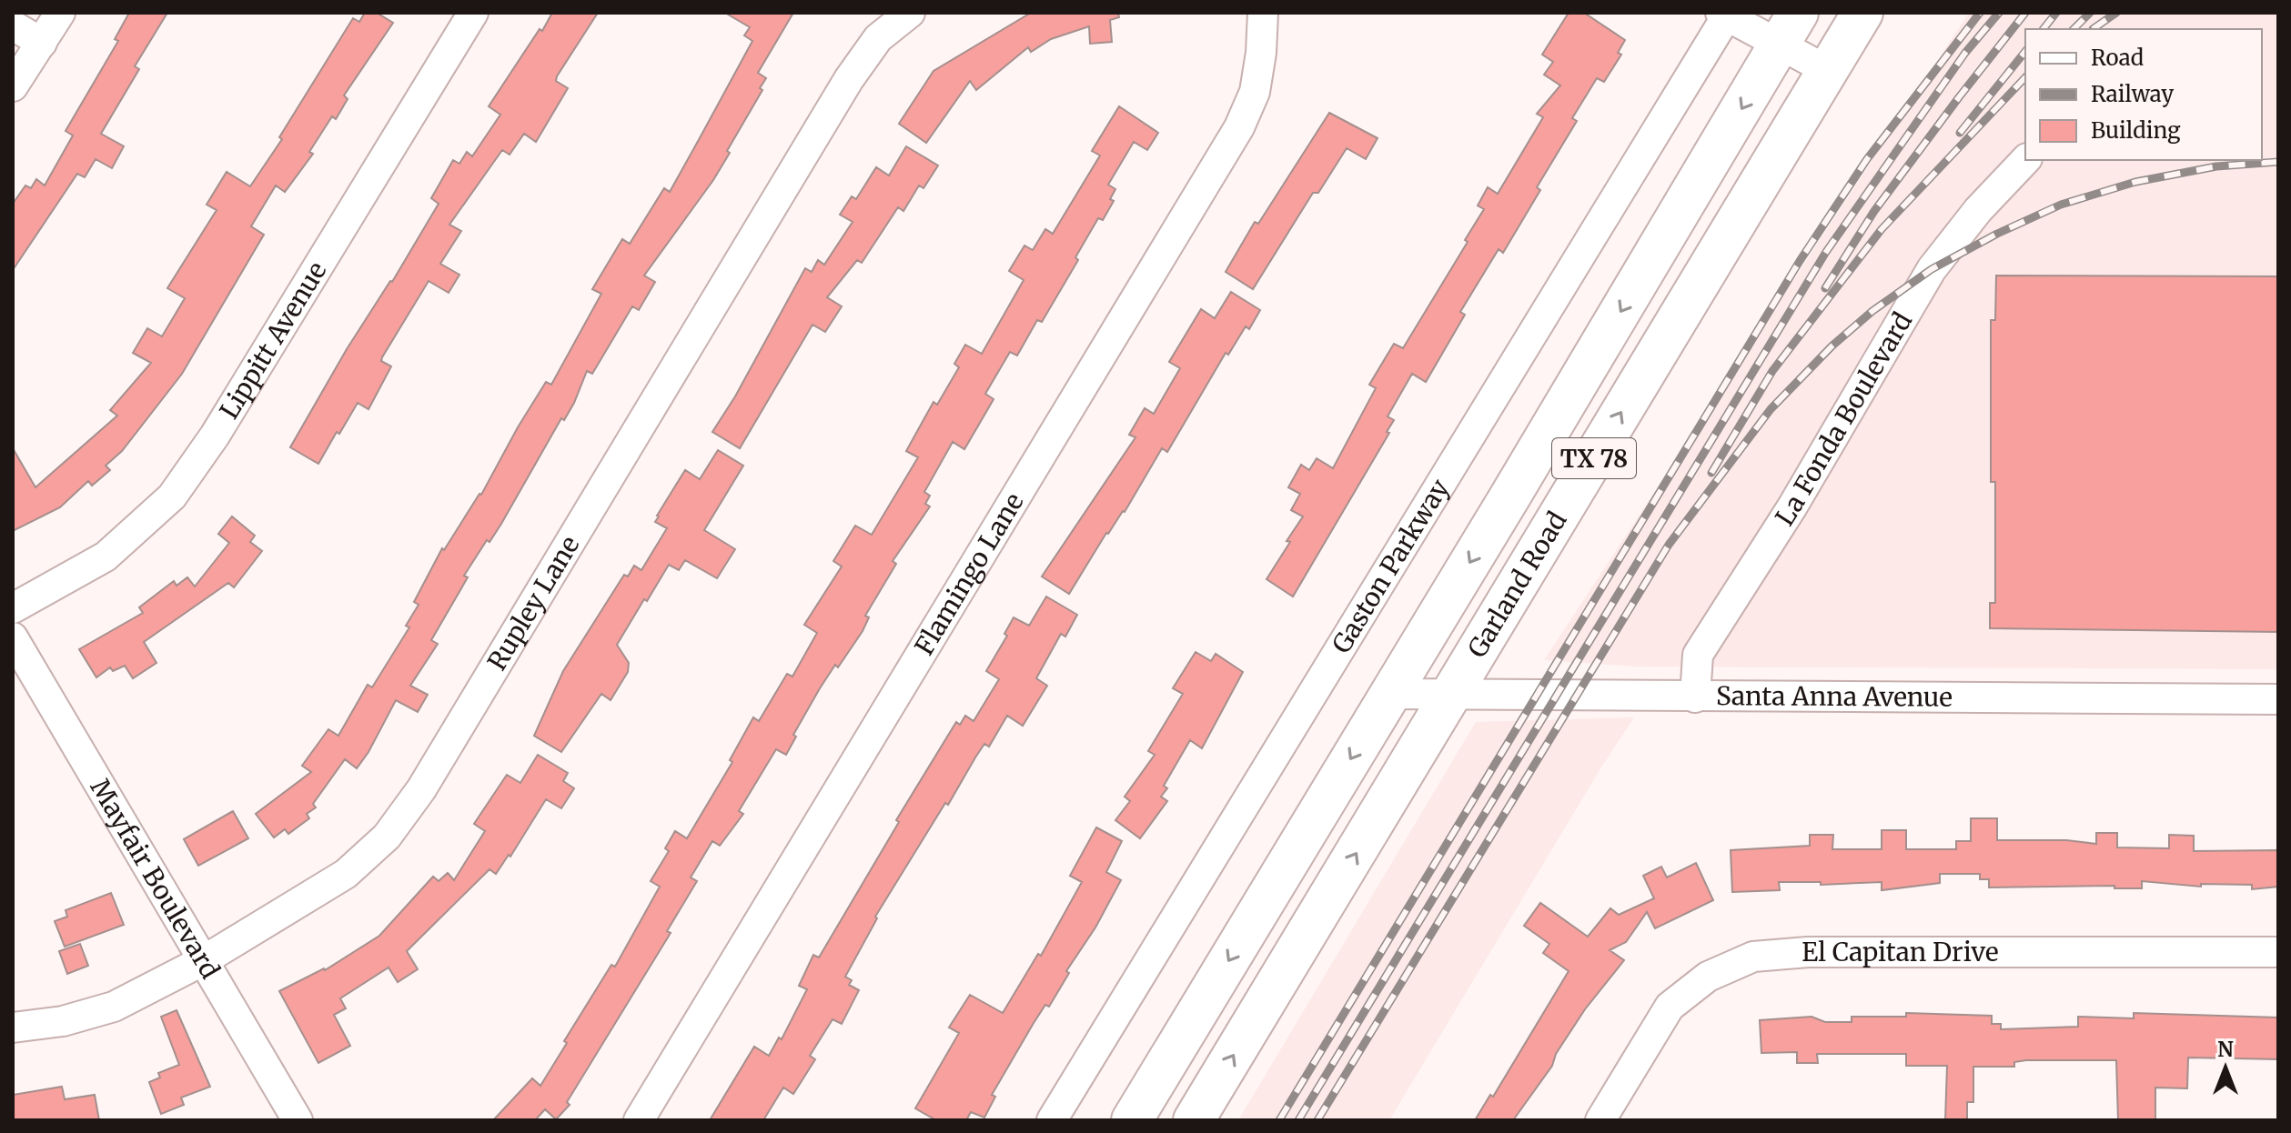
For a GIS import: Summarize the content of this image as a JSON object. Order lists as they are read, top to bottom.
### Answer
{
  "streets": {
    "main road": ["TX 78", "Garland Road"],
    "street": [
      "Lippitt Avenue",
      "La Fonda Boulevard",
      "Gaston Parkway",
      "Flamingo Lane",
      "Rupley Lane",
      "Santa Anna Avenue",
      "Mayfair Boulevard",
      "El Capitan Drive"
    ]
  },
  "crossings": [
    ["La Fonda Boulevard", "Santa Anna Avenue"],
    ["Garland Road", "Santa Anna Avenue"],
    ["Rupley Lane", "Mayfair Boulevard"]
  ],
  "legend": ["Road", "Railway", "Building"],
  "north": "top"
}
